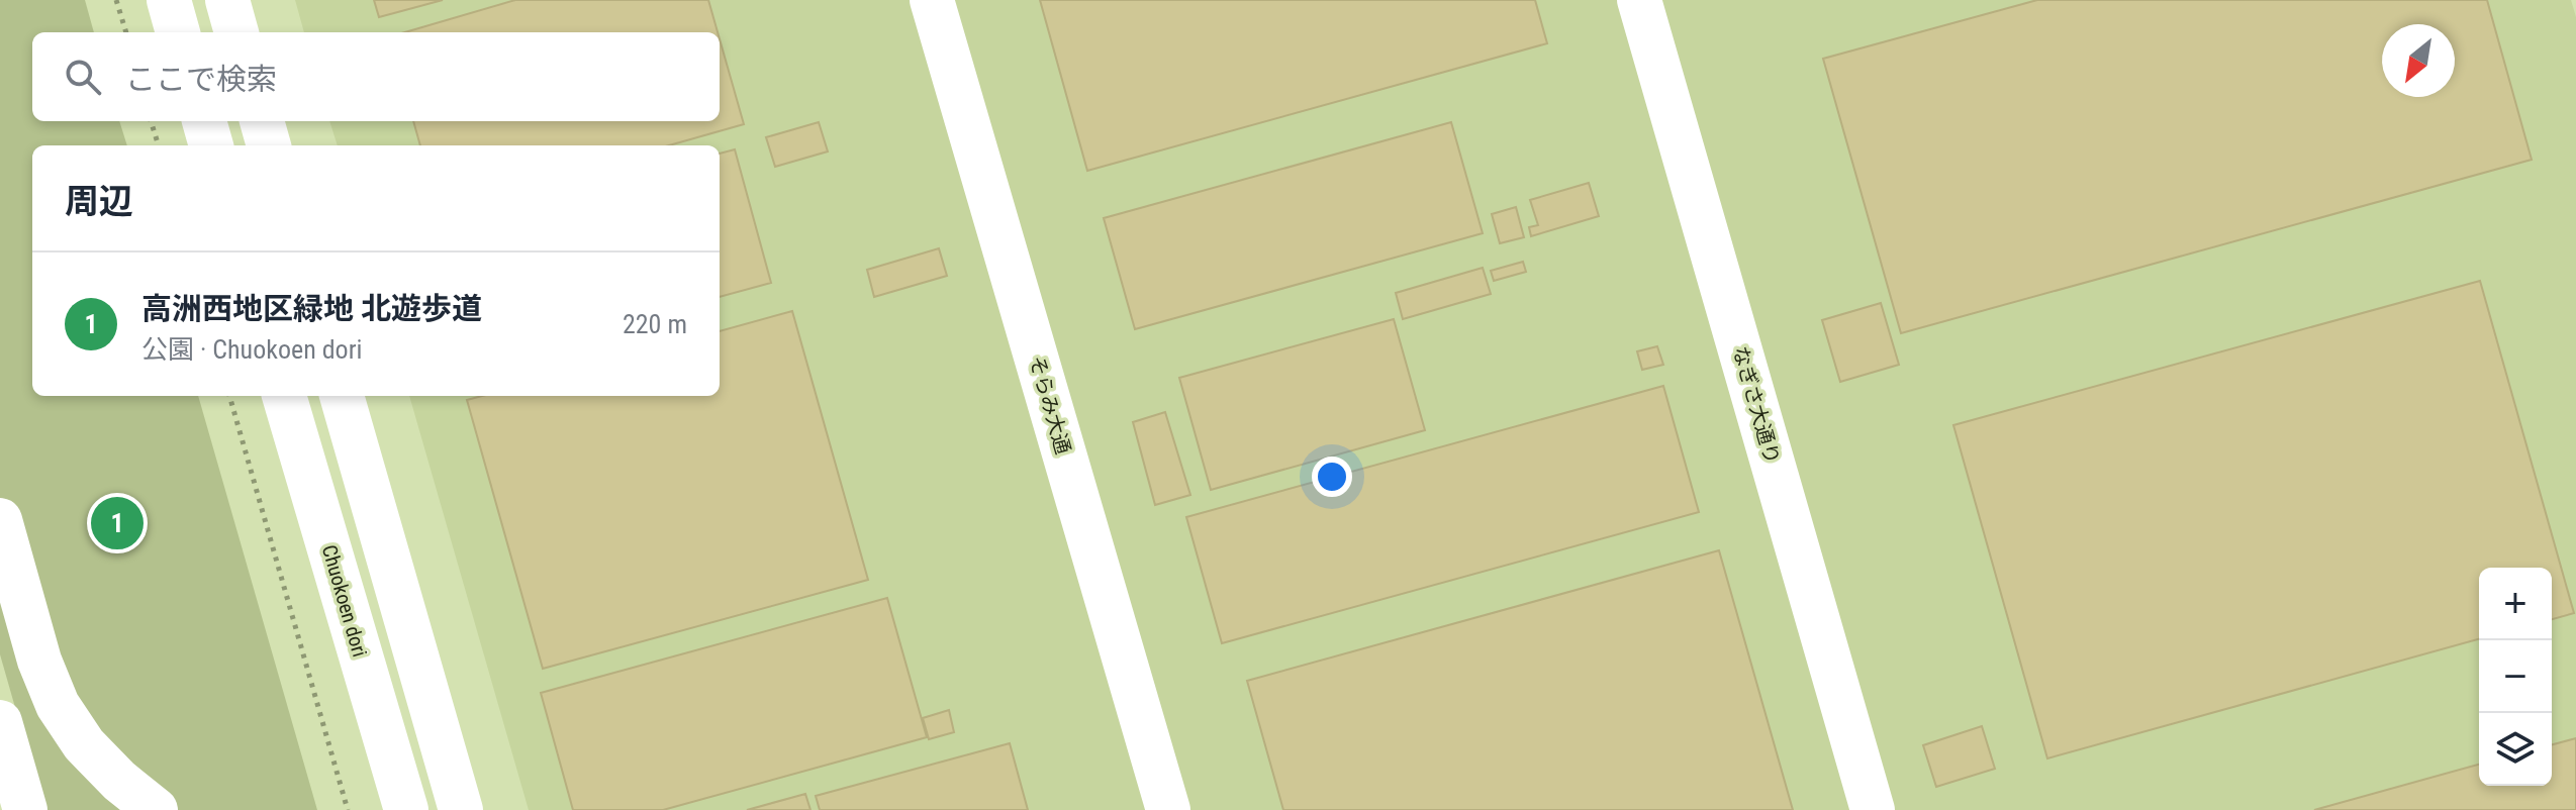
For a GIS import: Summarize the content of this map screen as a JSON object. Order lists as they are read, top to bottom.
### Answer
{
  "streets": {
    "street": ["そらみ大通", "なぎさ大通り", "Chuokoen dori"]
  },
  "north": "bottom left",
  "page": {
    "search": "ここで検索",
    "heading": "周辺",
    "list": [
      {
        "mark": "1",
        "name": "高洲西地区緑地 北遊歩道",
        "note": "公園 · Chuokoen dori",
        "value": "220 m"
      }
    ],
    "pins": "1",
    "map_buttons": ["+", "−"]
  }
}
